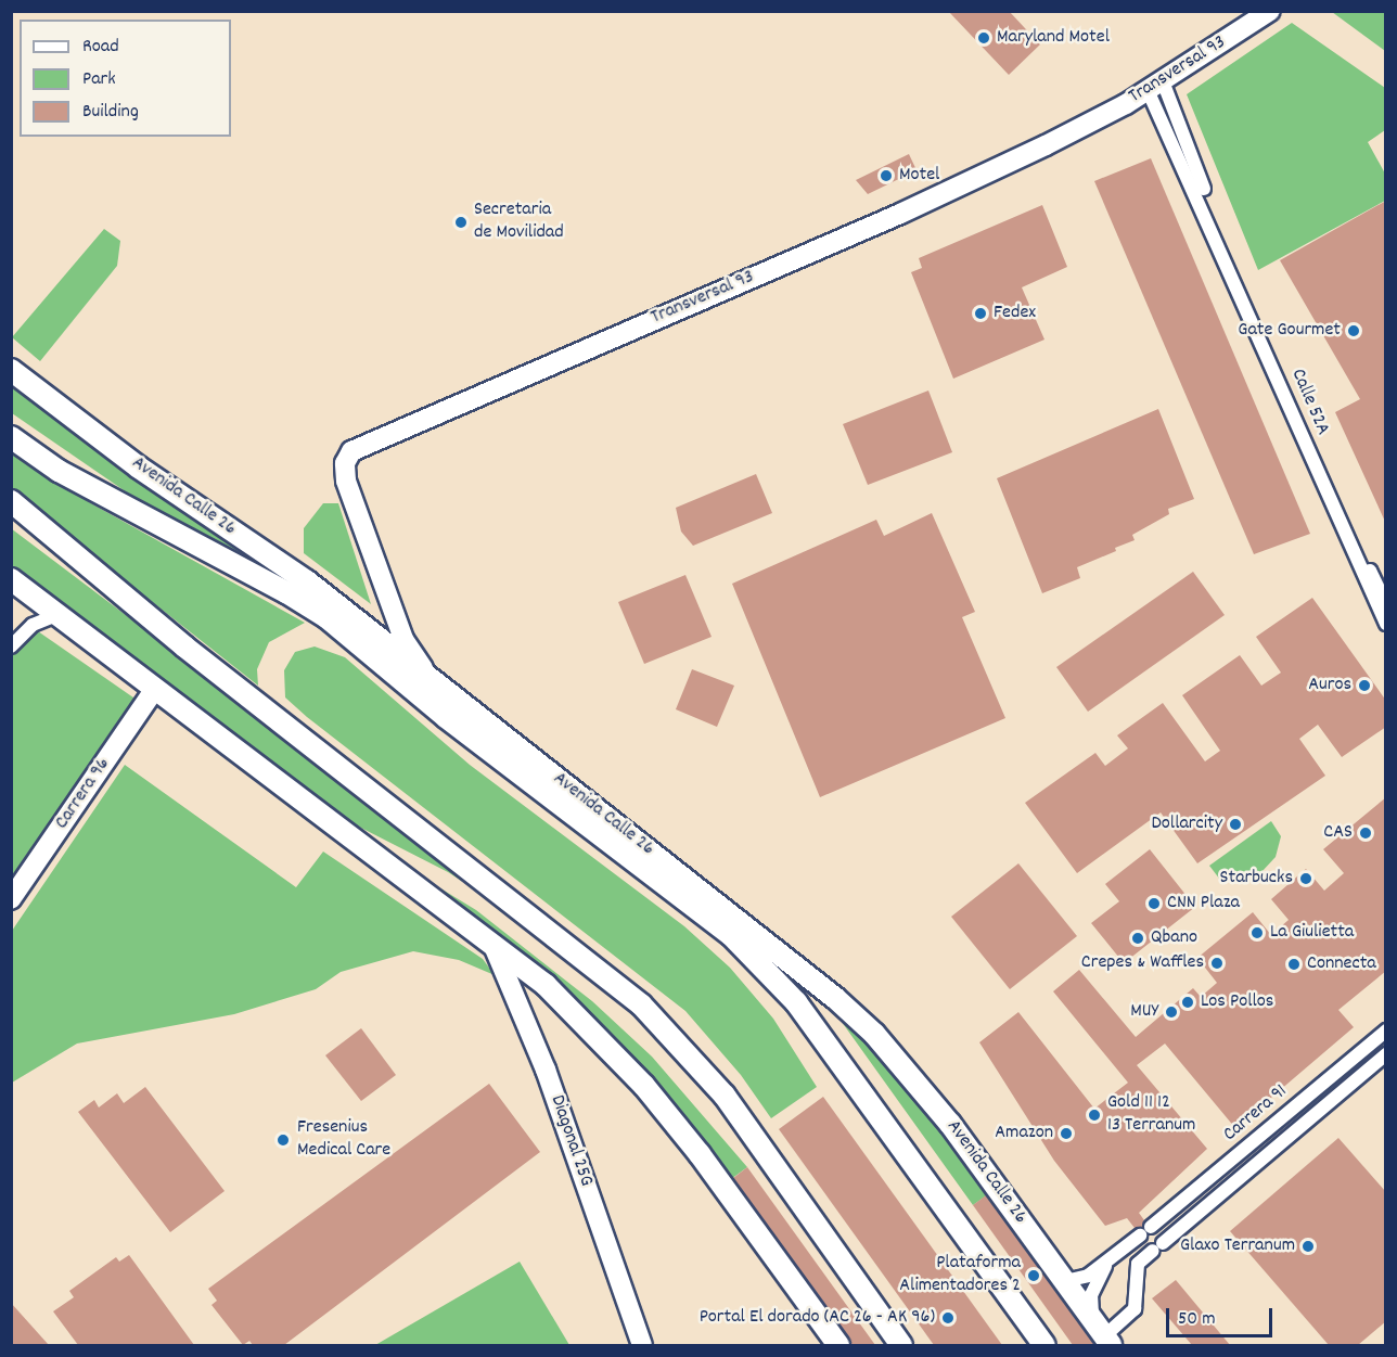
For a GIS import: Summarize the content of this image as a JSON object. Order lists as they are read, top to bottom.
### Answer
{
  "streets": {
    "main road": [
      "Transversal 93",
      "Avenida Calle 26",
      "Carrera 96",
      "Diagonal 25G"
    ],
    "street": ["Calle 52A", "Carrera 91"]
  },
  "crossings": [
    ["Transversal 93", "Calle 52A"],
    ["Transversal 93", "Avenida Calle 26"],
    ["Avenida Calle 26", "Carrera 91"]
  ],
  "places": [
    "Maryland Motel",
    "Motel",
    "Secretaria de Movilidad",
    "Fedex",
    "Gate Gourmet",
    "Auros",
    "Dollarcity",
    "CAS",
    "Starbucks",
    "CNN Plaza",
    "La Giulietta",
    "Qbano",
    "Crepes & Waffles",
    "Connecta",
    "Los Pollos",
    "MUY",
    "Gold 11 12 13 Terranum",
    "Amazon",
    "Fresenius Medical Care",
    "Glaxo Terranum",
    "Plataforma Alimentadores 2",
    "Portal El dorado (AC 26 - AK 96)"
  ],
  "legend": ["Road", "Park", "Building"],
  "scale_bar": "50 m"
}
